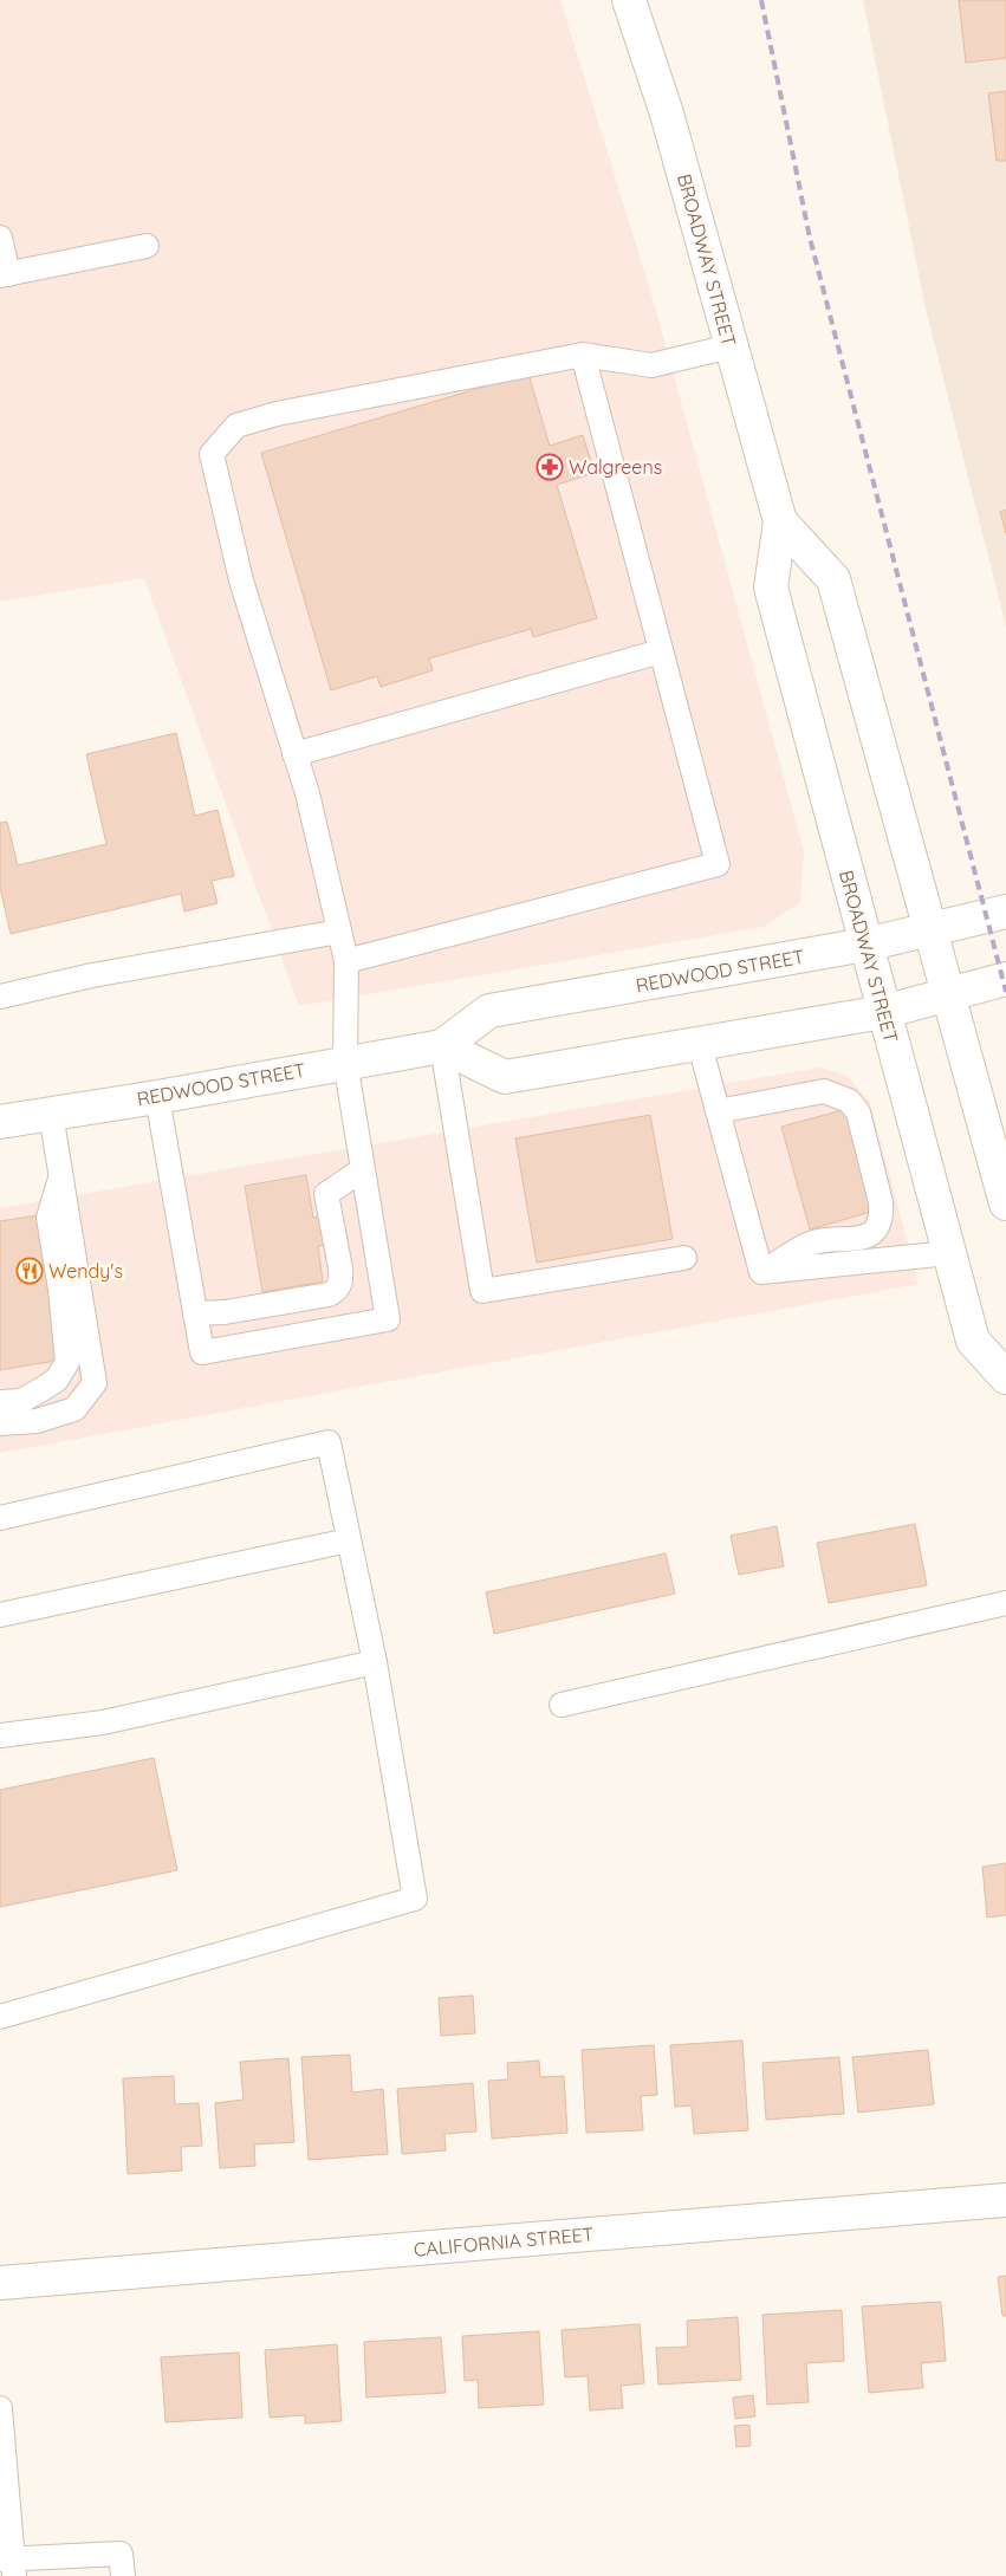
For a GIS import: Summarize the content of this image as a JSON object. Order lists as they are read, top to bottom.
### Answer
{
  "streets": {
    "main road": ["BROADWAY STREET", "REDWOOD STREET", "CALIFORNIA STREET"]
  },
  "crossings": [
    ["BROADWAY STREET", "REDWOOD STREET"]
  ],
  "places": {
    "pharmacy": ["Walgreens"],
    "restaurant": ["Wendy's"]
  }
}
